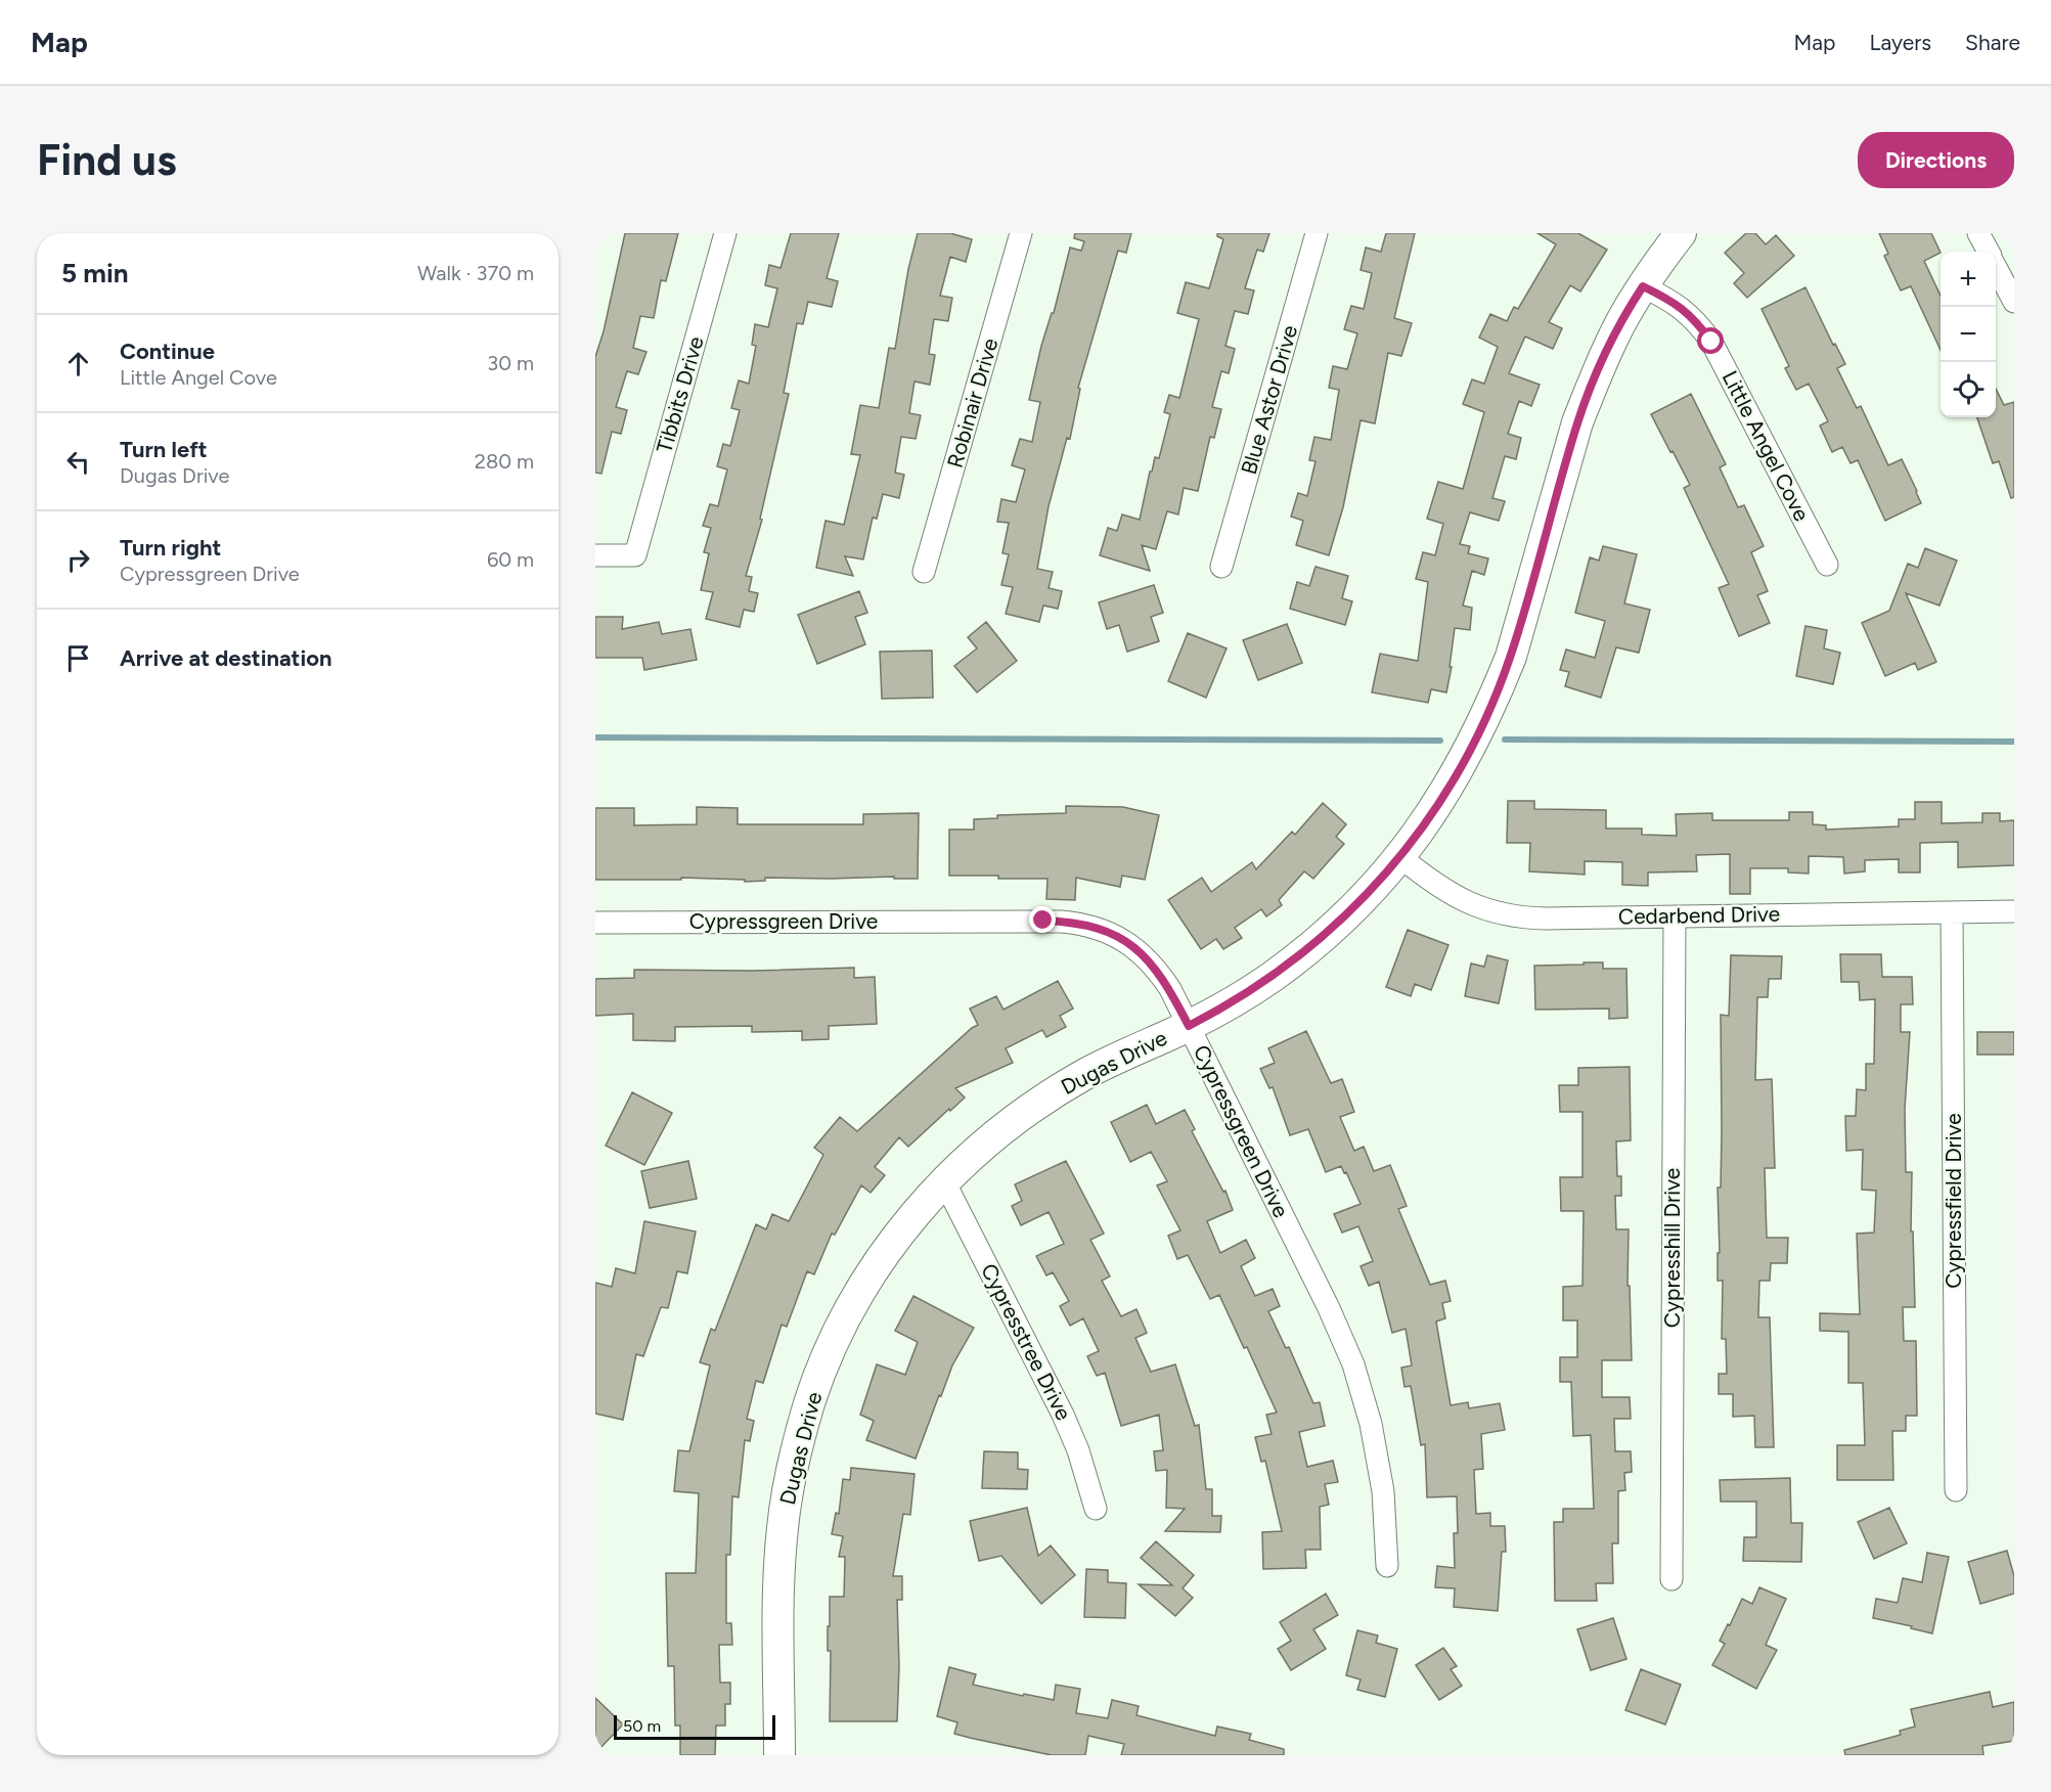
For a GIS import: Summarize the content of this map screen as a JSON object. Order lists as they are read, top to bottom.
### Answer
{
  "streets": {
    "street": [
      "Tibbits Drive",
      "Blue Astor Drive",
      "Robinair Drive",
      "Little Angel Cove",
      "Cedarbend Drive",
      "Cypressgreen Drive",
      "Dugas Drive",
      "Cypressfield Drive",
      "Cypresshill Drive",
      "Cypresstree Drive"
    ]
  },
  "crossings": [
    ["Little Angel Cove", "Dugas Drive"],
    ["Cedarbend Drive", "Dugas Drive"],
    ["Cedarbend Drive", "Cypressfield Drive"],
    ["Cedarbend Drive", "Cypresshill Drive"],
    ["Cypressgreen Drive", "Dugas Drive"],
    ["Dugas Drive", "Cypresstree Drive"]
  ],
  "scale_bar": "50 m",
  "page": {
    "header": "Map",
    "nav": ["Map", "Layers", "Share"],
    "buttons": "Directions",
    "title": "Find us",
    "heading": ["5 min", "Walk · 370 m"],
    "map_buttons": ["+", "−"],
    "list": [
      ["Continue", "Little Angel Cove", "30 m"],
      ["Turn left", "Dugas Drive", "280 m"],
      ["Turn right", "Cypressgreen Drive", "60 m"],
      "Arrive at destination"
    ],
    "scale": "50 m"
  }
}
